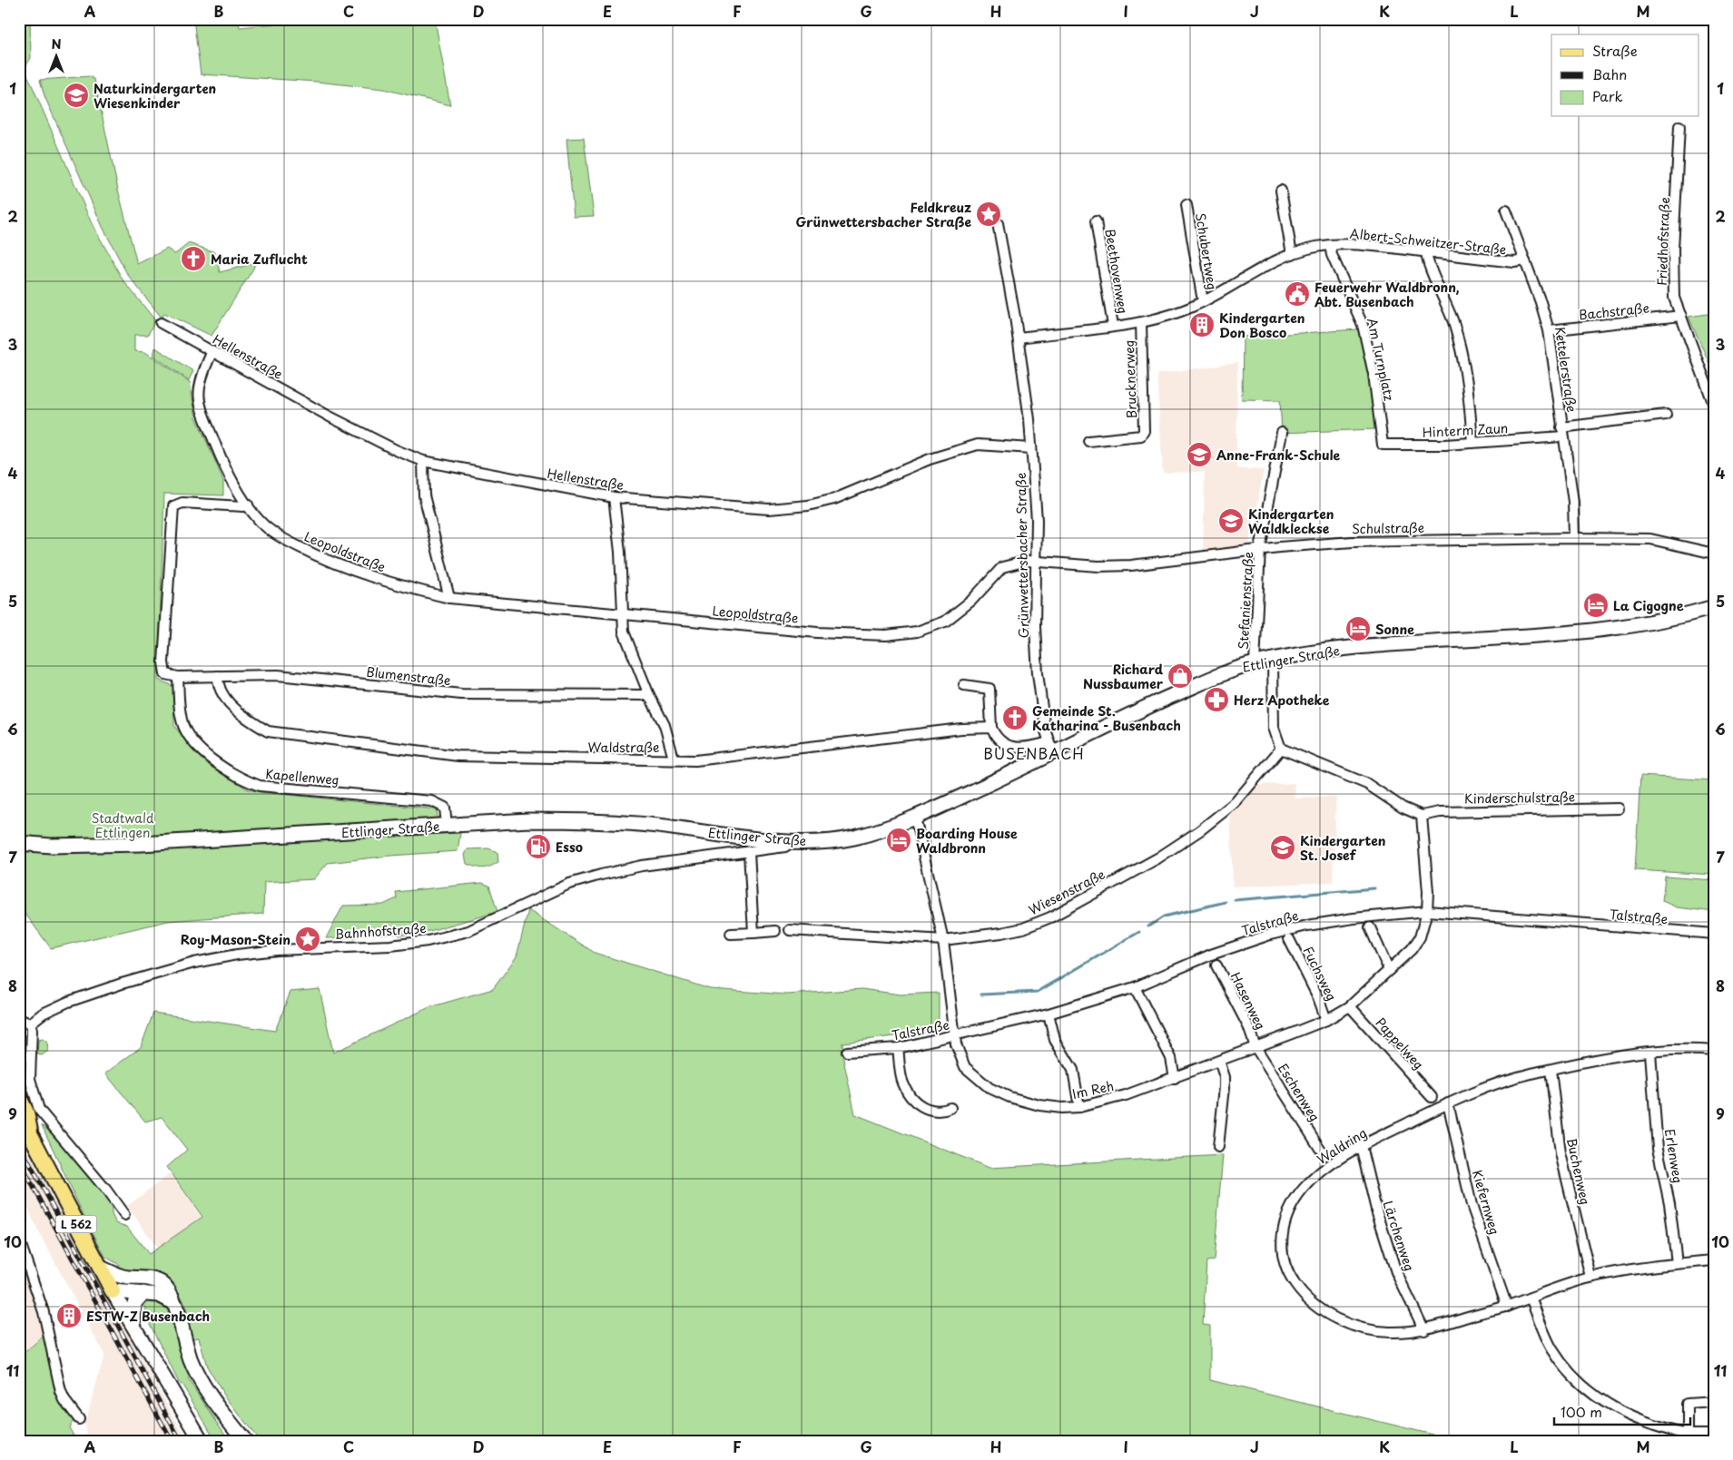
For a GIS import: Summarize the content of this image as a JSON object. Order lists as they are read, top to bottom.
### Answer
{
  "streets": {
    "main road": ["Ettlinger Straße", "L 562"],
    "street": [
      "Albert-Schweitzer-Straße",
      "Friedhofstraße",
      "Schubertweg",
      "Beethovenweg",
      "Bachstraße",
      "Hellenstraße",
      "Am Turnplatz",
      "Kettelerstraße",
      "Brucknerweg",
      "Hinterm Zaun",
      "Schulstraße",
      "Leopoldstraße",
      "Grünwettersbacher Straße",
      "Stefanienstraße",
      "Blumenstraße",
      "Waldstraße",
      "Kapellenweg",
      "Kinderschulstraße",
      "Wiesenstraße",
      "Talstraße",
      "Bahnhofstraße",
      "Fuchsweg",
      "Hasenweg",
      "Pappelweg",
      "Im Reh",
      "Eschenweg",
      "Waldring",
      "Erlenweg",
      "Buchenweg",
      "Kiefernweg",
      "Lärchenweg"
    ]
  },
  "crossings": [
    ["Albert-Schweitzer-Straße", "Schubertweg"],
    ["Albert-Schweitzer-Straße", "Beethovenweg"],
    ["Albert-Schweitzer-Straße", "Am Turnplatz"],
    ["Albert-Schweitzer-Straße", "Kettelerstraße"],
    ["Albert-Schweitzer-Straße", "Brucknerweg"],
    ["Albert-Schweitzer-Straße", "Grünwettersbacher Straße"],
    ["Friedhofstraße", "Bachstraße"],
    ["Bachstraße", "Kettelerstraße"],
    ["Hellenstraße", "Leopoldstraße"],
    ["Hellenstraße", "Grünwettersbacher Straße"],
    ["Am Turnplatz", "Hinterm Zaun"],
    ["Kettelerstraße", "Hinterm Zaun"],
    ["Kettelerstraße", "Schulstraße"],
    ["Schulstraße", "Leopoldstraße"],
    ["Schulstraße", "Grünwettersbacher Straße"],
    ["Schulstraße", "Stefanienstraße"],
    ["Leopoldstraße", "Grünwettersbacher Straße"],
    ["Leopoldstraße", "Blumenstraße"],
    ["Grünwettersbacher Straße", "Ettlinger Straße"],
    ["Stefanienstraße", "Ettlinger Straße"],
    ["Ettlinger Straße", "Kapellenweg"],
    ["Ettlinger Straße", "Bahnhofstraße"],
    ["Ettlinger Straße", "Im Reh"],
    ["Blumenstraße", "Waldstraße"],
    ["Blumenstraße", "Kapellenweg"],
    ["Wiesenstraße", "Im Reh"],
    ["Talstraße", "Im Reh"],
    ["Fuchsweg", "Im Reh"],
    ["Hasenweg", "Im Reh"],
    ["Hasenweg", "Eschenweg"],
    ["Pappelweg", "Im Reh"],
    ["Im Reh", "Eschenweg"],
    ["Waldring", "Erlenweg"],
    ["Waldring", "Buchenweg"],
    ["Waldring", "Kiefernweg"],
    ["Waldring", "Lärchenweg"]
  ],
  "districts": ["BUSENBACH"],
  "parks": ["Stadtwald Ettlingen"],
  "places": {
    "school or university": [
      "Naturkindergarten Wiesenkinder",
      "Anne-Frank-Schule",
      "Kindergarten Waldkleckse",
      "Kindergarten St. Josef"
    ],
    "place": ["Feldkreuz Grünwettersbacher Straße", "Roy-Mason-Stein"],
    "church": ["Maria Zuflucht", "Gemeinde St. Katharina - Busenbach"],
    "public building": ["Feuerwehr Waldbronn, Abt. Busenbach"],
    "building": ["Kindergarten Don Bosco", "ESTW-Z Busenbach"],
    "hotel": ["La Cigogne", "Sonne", "Boarding House Waldbronn"],
    "shop": ["Richard Nussbaumer"],
    "pharmacy": ["Herz Apotheke"],
    "fuel station": ["Esso"]
  },
  "legend": ["Straße", "Bahn", "Park"],
  "scale_bar": "100 m",
  "north": "top",
  "grid": {
    "columns": [
      "A",
      "B",
      "C",
      "D",
      "E",
      "F",
      "G",
      "H",
      "I",
      "J",
      "K",
      "L",
      "M"
    ],
    "rows": [
      "1",
      "2",
      "3",
      "4",
      "5",
      "6",
      "7",
      "8",
      "9",
      "10",
      "11"
    ]
  }
}
